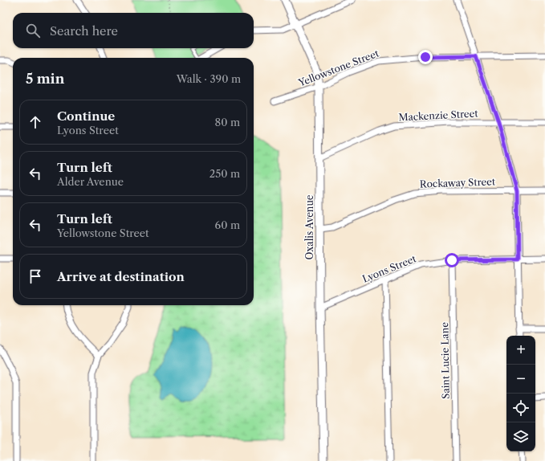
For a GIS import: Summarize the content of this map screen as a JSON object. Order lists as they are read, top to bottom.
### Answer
{
  "streets": {
    "street": [
      "Yellowstone Street",
      "Mackenzie Street",
      "Rockaway Street",
      "Oxalis Avenue",
      "Lyons Street",
      "Saint Lucie Lane"
    ]
  },
  "crossings": [
    ["Yellowstone Street", "Oxalis Avenue"],
    ["Mackenzie Street", "Oxalis Avenue"],
    ["Rockaway Street", "Oxalis Avenue"],
    ["Oxalis Avenue", "Lyons Street"],
    ["Lyons Street", "Saint Lucie Lane"]
  ],
  "page": {
    "search": "Search here",
    "heading": ["5 min", "Walk · 390 m"],
    "list": [
      ["Continue", "Lyons Street", "80 m"],
      ["Turn left", "Alder Avenue", "250 m"],
      ["Turn left", "Yellowstone Street", "60 m"],
      "Arrive at destination"
    ],
    "map_buttons": ["+", "−"]
  }
}
